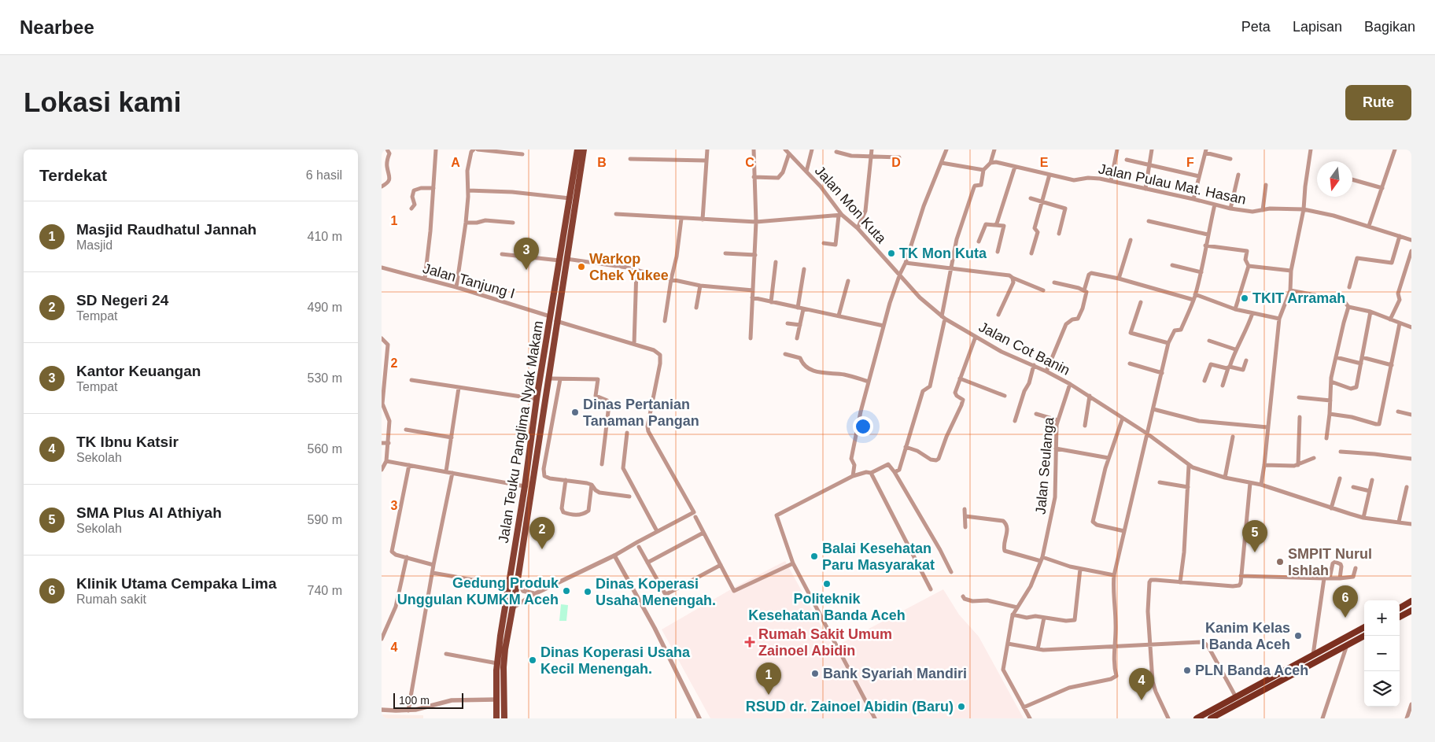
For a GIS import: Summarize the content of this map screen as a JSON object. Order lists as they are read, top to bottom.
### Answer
{
  "streets": {
    "main road": ["Jalan Teuku Panglima Nyak Makam"],
    "street": [
      "Jalan Pulau Mat. Hasan",
      "Jalan Mon Kuta",
      "Jalan Tanjung I",
      "Jalan Cot Banin",
      "Jalan Seulanga"
    ]
  },
  "crossings": [
    ["Jalan Mon Kuta", "Jalan Cot Banin"],
    ["Jalan Tanjung I", "Jalan Teuku Panglima Nyak Makam"],
    ["Jalan Cot Banin", "Jalan Seulanga"]
  ],
  "places": {
    "other": [
      "TK Mon Kuta",
      "Warkop Chek Yukee",
      "TKIT Arramah",
      "Dinas Pertanian Tanaman Pangan",
      "Balai Kesehatan Paru Masyarakat",
      "SMPIT Nurul Ishlah",
      "Politeknik Kesehatan Banda Aceh",
      "Gedung Produk Unggulan KUMKM Aceh",
      "Dinas Koperasi Usaha Menengah.",
      "Kanim Kelas I Banda Aceh",
      "Dinas Koperasi Usaha Kecil Menengah.",
      "PLN Banda Aceh",
      "Bank Syariah Mandiri",
      "RSUD dr. Zainoel Abidin (Baru)"
    ],
    "health": ["Rumah Sakit Umum Zainoel Abidin"]
  },
  "scale_bar": "100 m",
  "north": "bottom",
  "page": {
    "header": "Nearbee",
    "nav": ["Peta", "Lapisan", "Bagikan"],
    "buttons": "Rute",
    "title": "Lokasi kami",
    "heading": ["Terdekat", "6 hasil"],
    "list": [
      {
        "mark": "1",
        "name": "Masjid Raudhatul Jannah",
        "note": "Masjid",
        "value": "410 m"
      },
      {
        "mark": "2",
        "name": "SD Negeri 24",
        "note": "Tempat",
        "value": "490 m"
      },
      {
        "mark": "3",
        "name": "Kantor Keuangan",
        "note": "Tempat",
        "value": "530 m"
      },
      {
        "mark": "4",
        "name": "TK Ibnu Katsir",
        "note": "Sekolah",
        "value": "560 m"
      },
      {
        "mark": "5",
        "name": "SMA Plus Al Athiyah",
        "note": "Sekolah",
        "value": "590 m"
      },
      {
        "mark": "6",
        "name": "Klinik Utama Cempaka Lima",
        "note": "Rumah sakit",
        "value": "740 m"
      }
    ],
    "pins": [
      "3",
      "2",
      "5",
      "6",
      "1",
      "4"
    ],
    "map_buttons": ["+", "−"],
    "scale": "100 m"
  },
  "grid": {
    "columns": [
      "A",
      "B",
      "C",
      "D",
      "E",
      "F"
    ],
    "rows": [
      "1",
      "2",
      "3",
      "4"
    ]
  }
}
